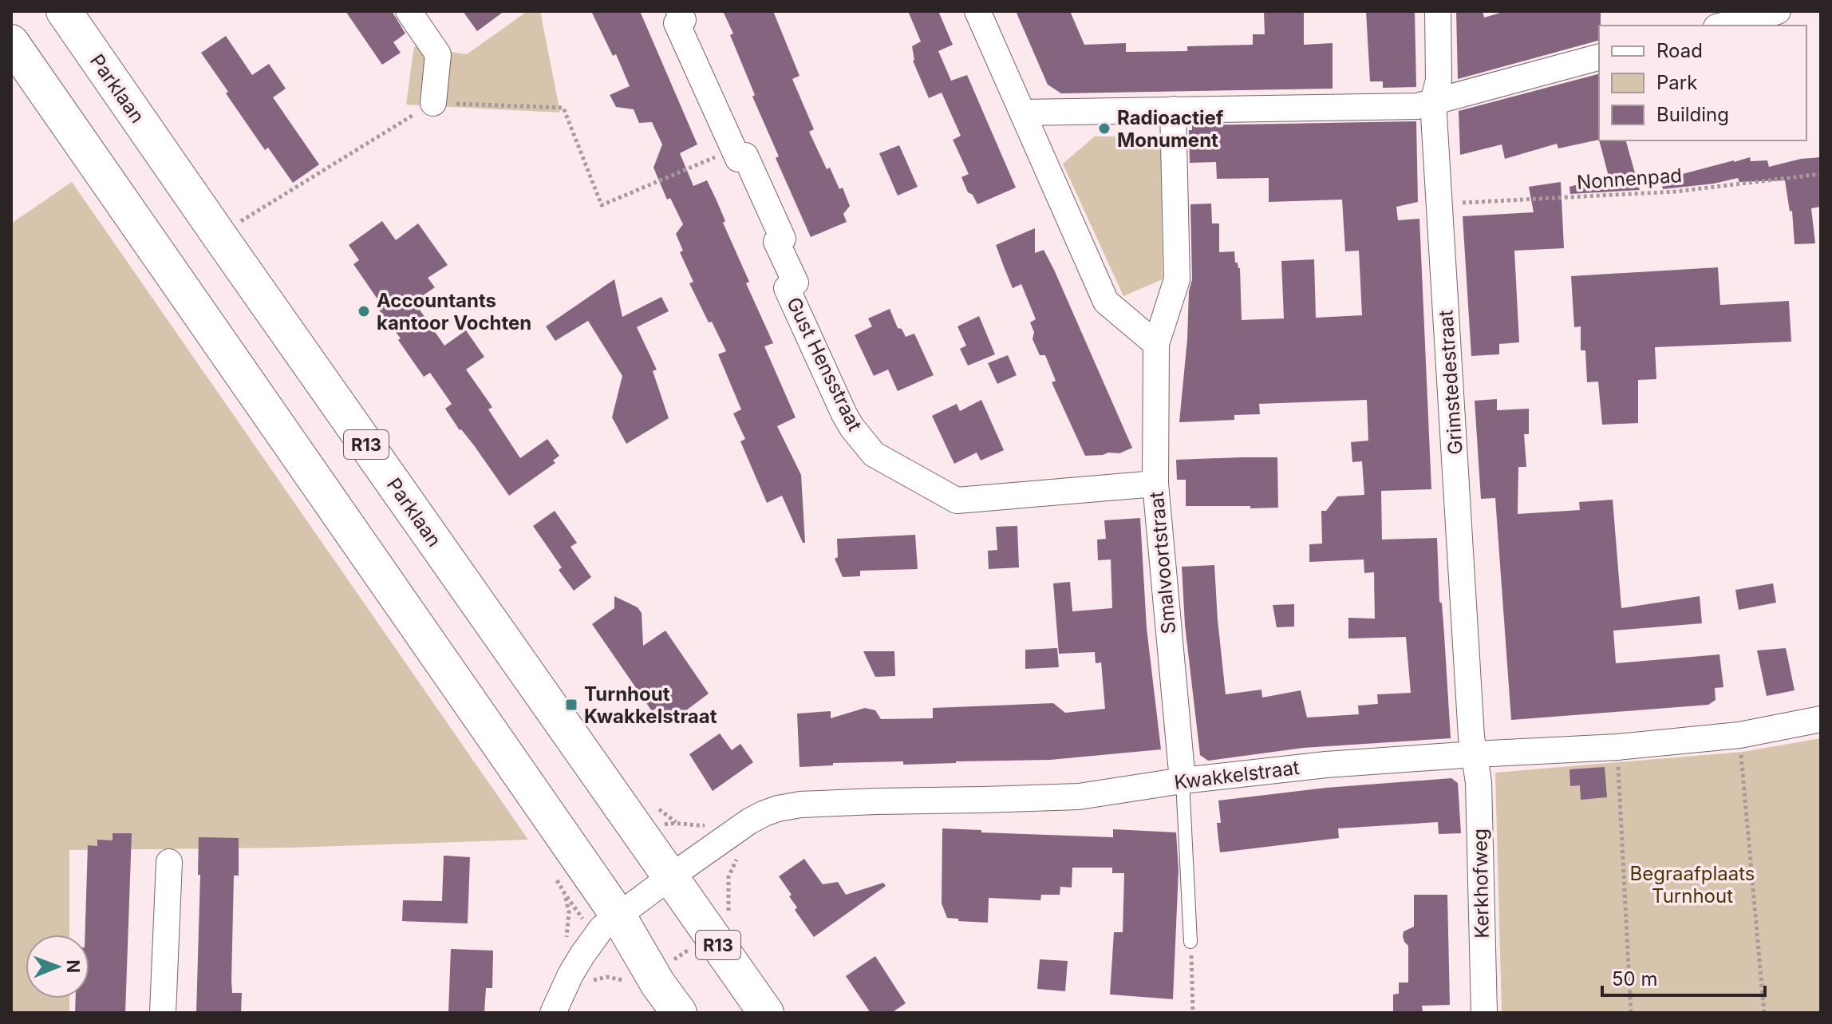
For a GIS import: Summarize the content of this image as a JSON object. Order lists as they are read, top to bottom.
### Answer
{
  "streets": {
    "main road": ["Parklaan", "R13"],
    "street": [
      "Gust Hensstraat",
      "Grimstedestraat",
      "Smalvoortstraat",
      "Kwakkelstraat",
      "Kerkhofweg"
    ],
    "path": ["Nonnenpad"]
  },
  "crossings": [
    ["Parklaan", "Kwakkelstraat"],
    ["Nonnenpad", "Grimstedestraat"],
    ["Gust Hensstraat", "Smalvoortstraat"],
    ["Grimstedestraat", "Kwakkelstraat"],
    ["Grimstedestraat", "Kerkhofweg"],
    ["Smalvoortstraat", "Kwakkelstraat"],
    ["Kwakkelstraat", "Kerkhofweg"]
  ],
  "parks": ["Begraafplaats Turnhout"],
  "places": {
    "other": ["Radioactief Monument", "Accountants kantoor Vochten"],
    "transit": ["Turnhout Kwakkelstraat"]
  },
  "legend": ["Road", "Park", "Building"],
  "scale_bar": "50 m",
  "north": "right"
}
